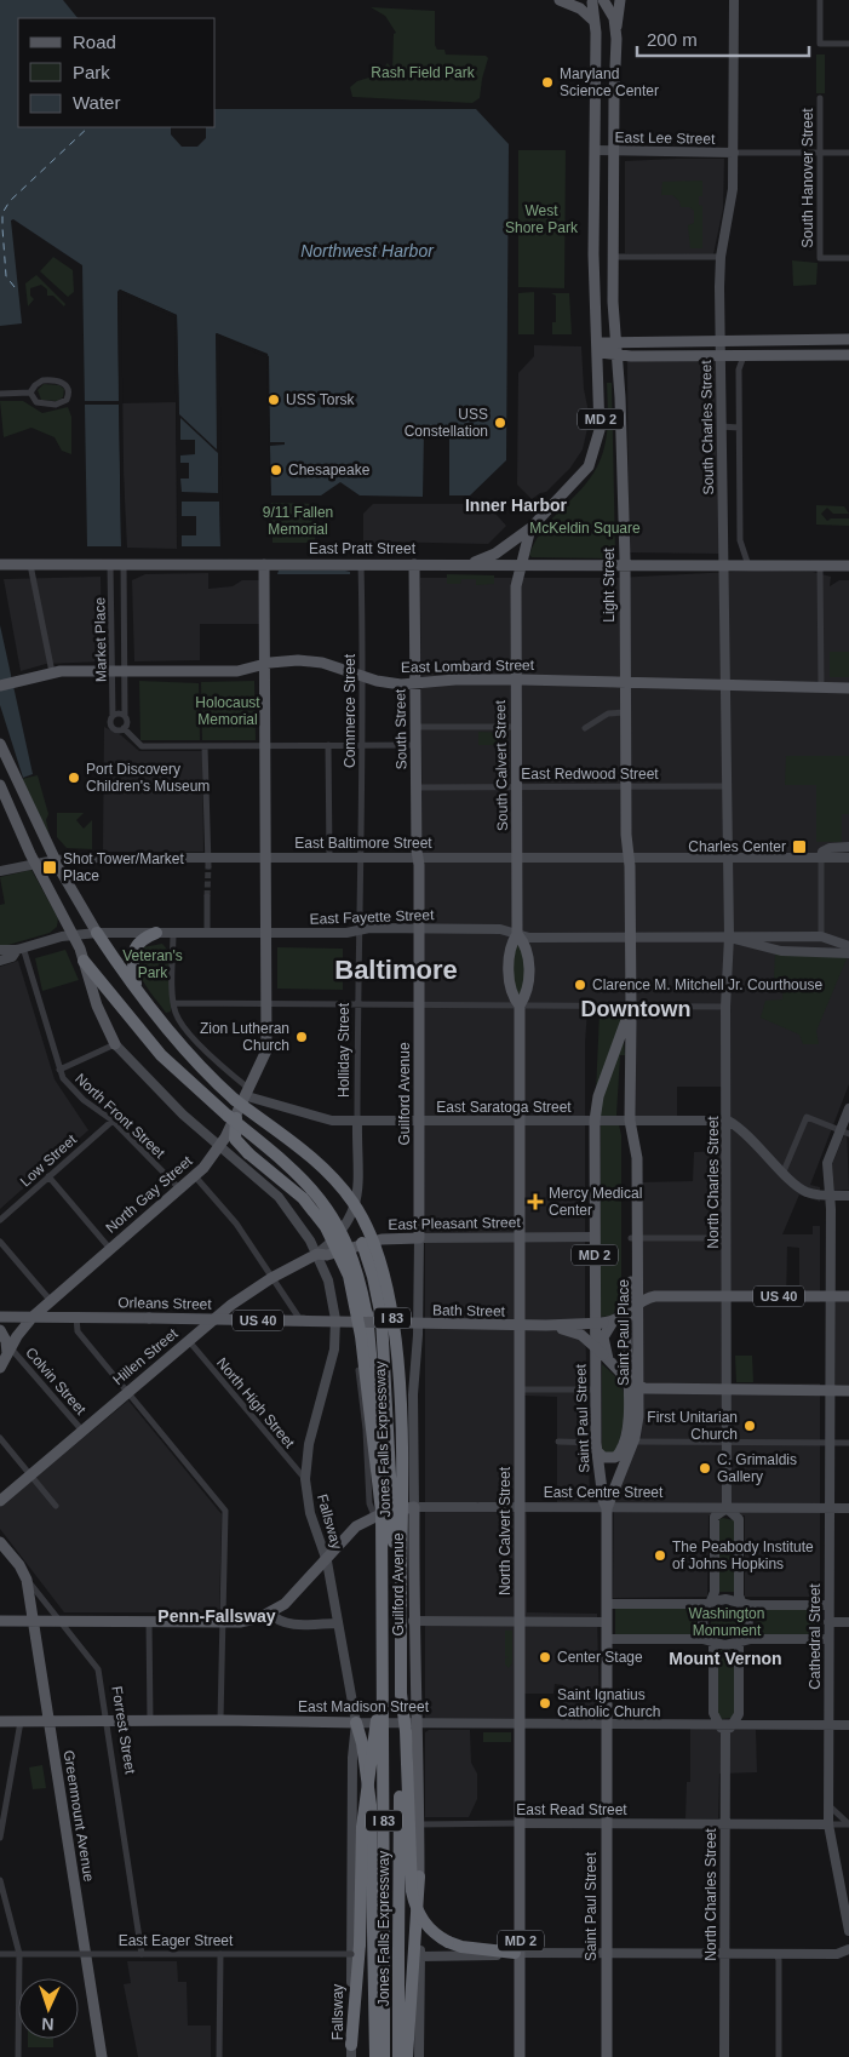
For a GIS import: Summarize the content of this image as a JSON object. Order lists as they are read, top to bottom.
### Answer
{
  "streets": {
    "highway": ["I 83", "Jones Falls Expressway"],
    "main road": [
      "East Lee Street",
      "MD 2",
      "South Charles Street",
      "East Pratt Street",
      "Light Street",
      "East Lombard Street",
      "South Street",
      "South Calvert Street",
      "East Baltimore Street",
      "East Fayette Street",
      "Holliday Street",
      "Guilford Avenue",
      "East Saratoga Street",
      "North Charles Street",
      "North Gay Street",
      "East Pleasant Street",
      "US 40",
      "Orleans Street",
      "Saint Paul Place",
      "Hillen Street",
      "Saint Paul Street",
      "East Centre Street",
      "Fallsway",
      "North Calvert Street",
      "Cathedral Street",
      "East Madison Street",
      "Forrest Street",
      "East Read Street",
      "Greenmount Avenue"
    ],
    "street": [
      "South Hanover Street",
      "Market Place",
      "Commerce Street",
      "East Redwood Street",
      "North Front Street",
      "Low Street",
      "Bath Street",
      "Colvin Street",
      "North High Street",
      "East Eager Street"
    ]
  },
  "crossings": [
    ["East Lee Street", "MD 2"],
    ["East Lee Street", "South Charles Street"],
    ["East Lee Street", "Light Street"],
    ["MD 2", "East Pratt Street"],
    ["MD 2", "Light Street"],
    ["MD 2", "South Calvert Street"],
    ["South Charles Street", "East Pratt Street"],
    ["South Charles Street", "East Lombard Street"],
    ["South Charles Street", "East Redwood Street"],
    ["South Charles Street", "East Baltimore Street"],
    ["South Charles Street", "North Charles Street"],
    ["East Pratt Street", "Light Street"],
    ["East Pratt Street", "Market Place"],
    ["East Pratt Street", "Commerce Street"],
    ["East Pratt Street", "South Street"],
    ["East Pratt Street", "South Calvert Street"],
    ["East Pratt Street", "North Gay Street"],
    ["Light Street", "East Lombard Street"],
    ["Light Street", "East Redwood Street"],
    ["Light Street", "East Baltimore Street"],
    ["Light Street", "Saint Paul Street"],
    ["Market Place", "East Lombard Street"],
    ["East Lombard Street", "Commerce Street"],
    ["East Lombard Street", "South Street"],
    ["East Lombard Street", "South Calvert Street"],
    ["East Lombard Street", "North Gay Street"],
    ["Commerce Street", "East Baltimore Street"],
    ["Commerce Street", "Holliday Street"],
    ["South Street", "East Redwood Street"],
    ["South Street", "East Baltimore Street"],
    ["South Street", "Guilford Avenue"],
    ["South Calvert Street", "East Redwood Street"],
    ["South Calvert Street", "East Baltimore Street"],
    ["South Calvert Street", "North Calvert Street"],
    ["East Baltimore Street", "Holliday Street"],
    ["East Baltimore Street", "Guilford Avenue"],
    ["East Baltimore Street", "North Charles Street"],
    ["East Baltimore Street", "North Gay Street"],
    ["East Baltimore Street", "Saint Paul Street"],
    ["East Baltimore Street", "North Calvert Street"],
    ["East Fayette Street", "Holliday Street"],
    ["East Fayette Street", "Guilford Avenue"],
    ["East Fayette Street", "North Front Street"],
    ["East Fayette Street", "North Charles Street"],
    ["East Fayette Street", "North Gay Street"],
    ["East Fayette Street", "Saint Paul Street"],
    ["East Fayette Street", "Jones Falls Expressway"],
    ["East Fayette Street", "North Calvert Street"],
    ["Holliday Street", "East Saratoga Street"],
    ["Holliday Street", "East Pleasant Street"],
    ["Holliday Street", "Hillen Street"],
    ["Guilford Avenue", "East Saratoga Street"],
    ["Guilford Avenue", "East Pleasant Street"],
    ["Guilford Avenue", "Bath Street"],
    ["Guilford Avenue", "East Centre Street"],
    ["Guilford Avenue", "East Madison Street"],
    ["Guilford Avenue", "East Read Street"],
    ["East Saratoga Street", "North Charles Street"],
    ["East Saratoga Street", "North Gay Street"],
    ["East Saratoga Street", "Saint Paul Place"],
    ["East Saratoga Street", "Saint Paul Street"],
    ["East Saratoga Street", "Jones Falls Expressway"],
    ["East Saratoga Street", "North Calvert Street"],
    ["North Front Street", "Low Street"],
    ["North Front Street", "North Gay Street"],
    ["North Charles Street", "US 40"],
    ["North Charles Street", "East Centre Street"],
    ["North Charles Street", "East Madison Street"],
    ["North Charles Street", "East Read Street"],
    ["North Gay Street", "Orleans Street"],
    ["North Gay Street", "Colvin Street"],
    ["North Gay Street", "Jones Falls Expressway"],
    ["North Gay Street", "Fallsway"],
    ["East Pleasant Street", "Hillen Street"],
    ["East Pleasant Street", "Saint Paul Street"],
    ["East Pleasant Street", "Fallsway"],
    ["East Pleasant Street", "North Calvert Street"],
    ["US 40", "Orleans Street"],
    ["US 40", "Saint Paul Place"],
    ["US 40", "Cathedral Street"],
    ["Orleans Street", "Saint Paul Place"],
    ["Bath Street", "North Calvert Street"],
    ["Saint Paul Place", "Saint Paul Street"],
    ["Saint Paul Place", "East Centre Street"],
    ["Hillen Street", "Colvin Street"],
    ["Hillen Street", "North High Street"],
    ["Hillen Street", "Fallsway"],
    ["North High Street", "Fallsway"],
    ["Saint Paul Street", "East Centre Street"],
    ["Saint Paul Street", "East Madison Street"],
    ["Saint Paul Street", "East Read Street"],
    ["Jones Falls Expressway", "East Centre Street"],
    ["East Centre Street", "Fallsway"],
    ["East Centre Street", "North Calvert Street"],
    ["East Centre Street", "Cathedral Street"],
    ["Fallsway", "East Madison Street"],
    ["Fallsway", "East Eager Street"],
    ["North Calvert Street", "East Madison Street"],
    ["North Calvert Street", "East Read Street"],
    ["Cathedral Street", "East Madison Street"],
    ["Cathedral Street", "East Read Street"],
    ["East Madison Street", "Forrest Street"],
    ["East Madison Street", "Greenmount Avenue"],
    ["Forrest Street", "Greenmount Avenue"],
    ["Forrest Street", "East Eager Street"],
    ["Greenmount Avenue", "East Eager Street"]
  ],
  "districts": [
    "Inner Harbor",
    "Baltimore",
    "Downtown",
    "Penn-Fallsway",
    "Mount Vernon"
  ],
  "water": ["Northwest Harbor"],
  "parks": [
    "Rash Field Park",
    "West Shore Park",
    "9/11 Fallen Memorial",
    "McKeldin Square",
    "Holocaust Memorial",
    "Veteran's Park",
    "Washington Monument"
  ],
  "places": {
    "other": [
      "Maryland Science Center",
      "USS Torsk",
      "USS Constellation",
      "Chesapeake",
      "Port Discovery Children's Museum",
      "Clarence M. Mitchell Jr. Courthouse",
      "Zion Lutheran Church",
      "First Unitarian Church",
      "C. Grimaldis Gallery",
      "The Peabody Institute of Johns Hopkins",
      "Center Stage",
      "Saint Ignatius Catholic Church"
    ],
    "transit": ["Charles Center", "Shot Tower/Market Place"],
    "health": ["Mercy Medical Center"]
  },
  "legend": ["Road", "Park", "Water"],
  "scale_bar": "200 m",
  "north": "bottom"
}
